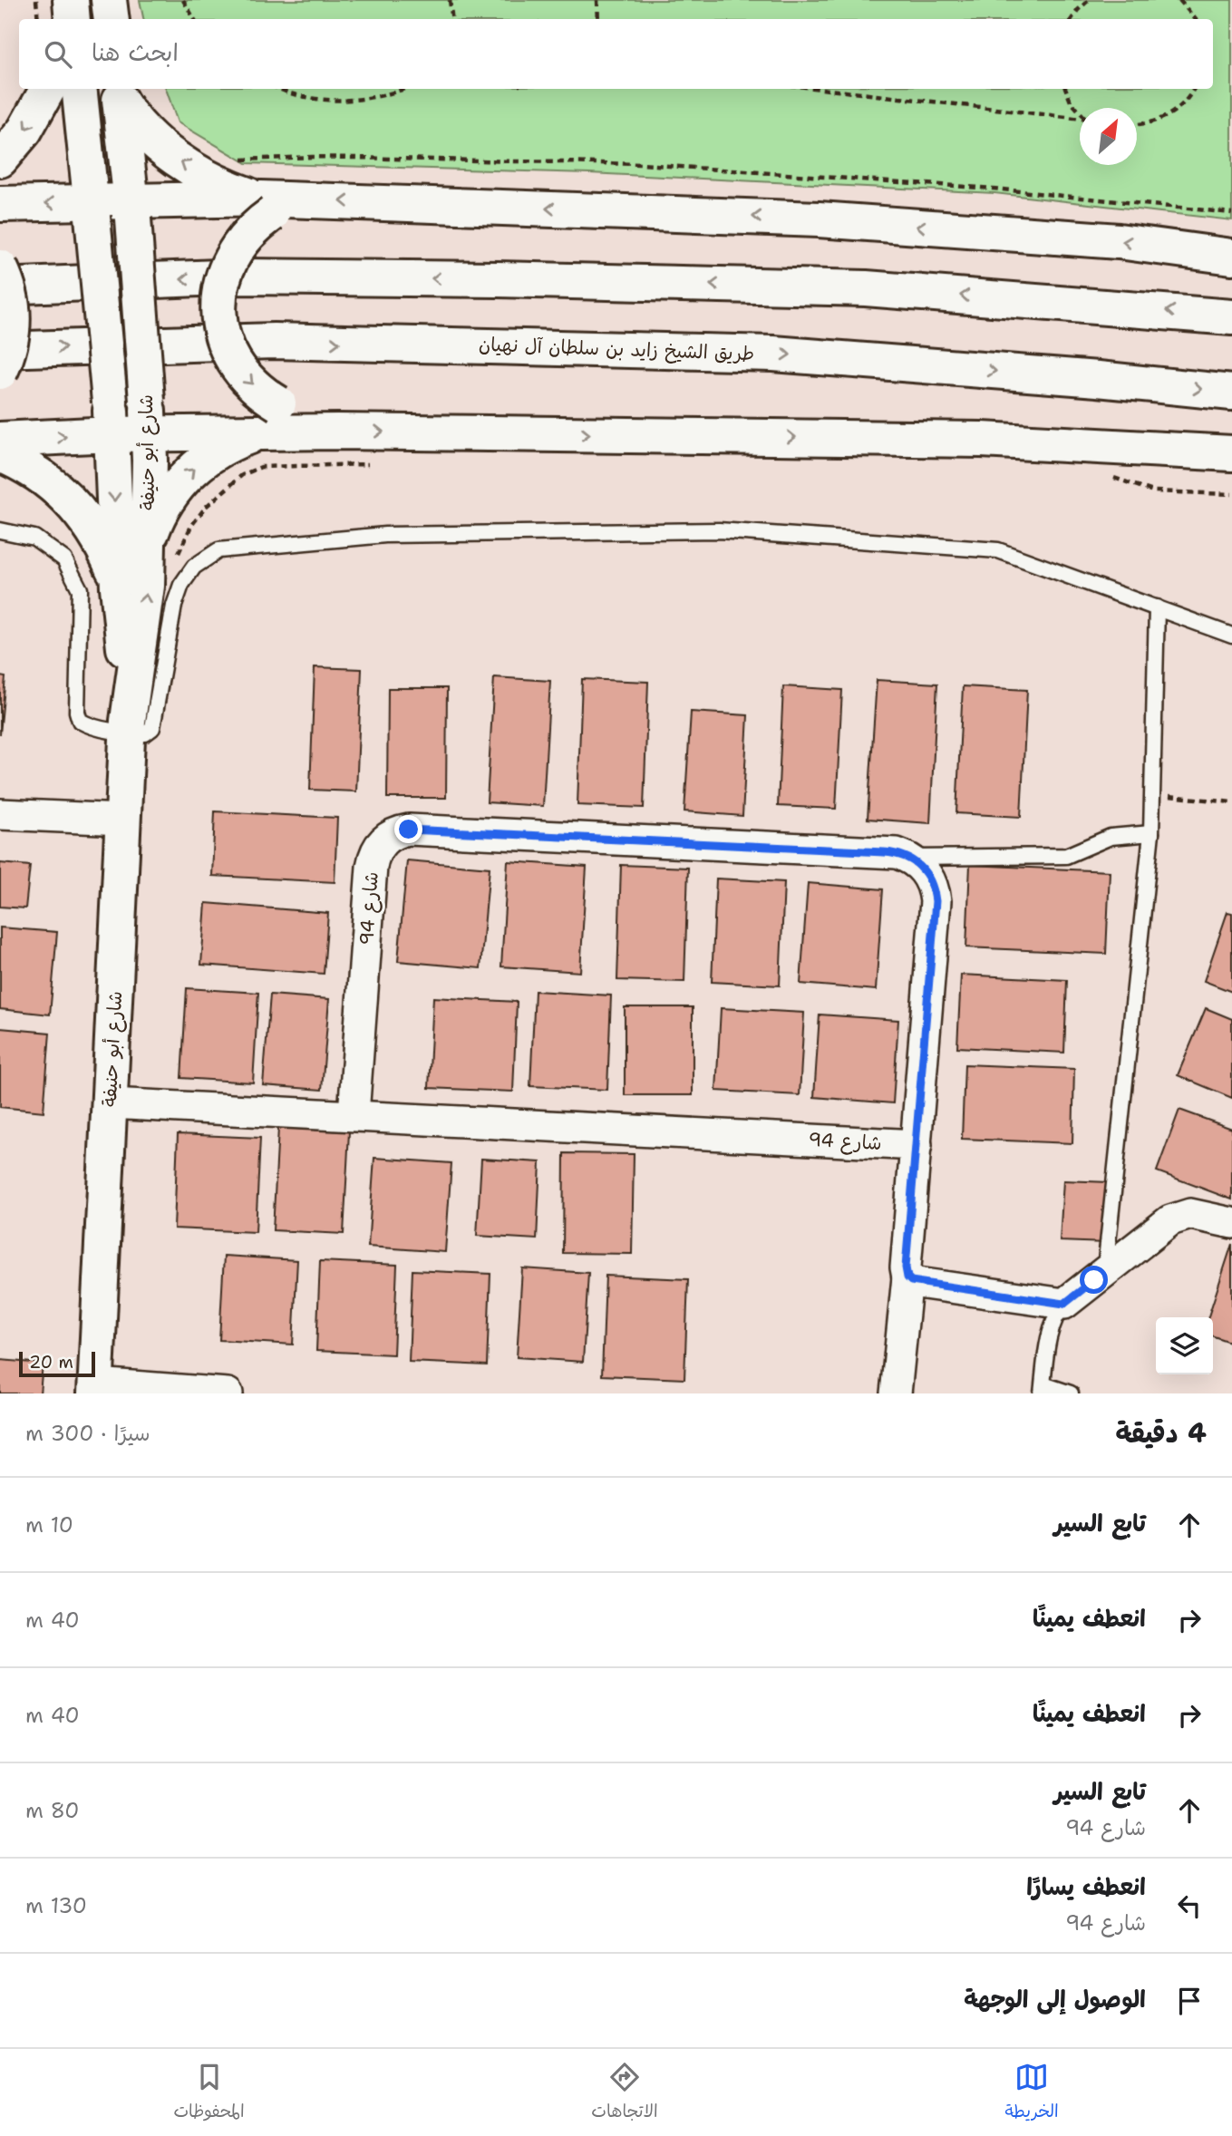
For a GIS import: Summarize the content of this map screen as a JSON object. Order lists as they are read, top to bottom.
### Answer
{
  "streets": {
    "main road": ["طريق الشيخ زايد بن سلطان آل نهيان", "شارع أبو حنيفة"],
    "street": ["شارع 94"]
  },
  "crossings": [
    ["شارع أبو حنيفة", "شارع 94"]
  ],
  "scale_bar": "20 m",
  "north": "top right",
  "page": {
    "search": "ابحث هنا",
    "scale": "20 m",
    "heading": ["4 دقيقة", "سيرًا · 300 m"],
    "list": [
      ["تابع السير", "10 m"],
      ["انعطف يمينًا", "40 m"],
      ["انعطف يمينًا", "40 m"],
      ["تابع السير", "شارع 94", "80 m"],
      ["انعطف يسارًا", "شارع 94", "130 m"],
      "الوصول إلى الوجهة"
    ],
    "nav": ["الخريطة", "الاتجاهات", "المحفوظات"]
  }
}
